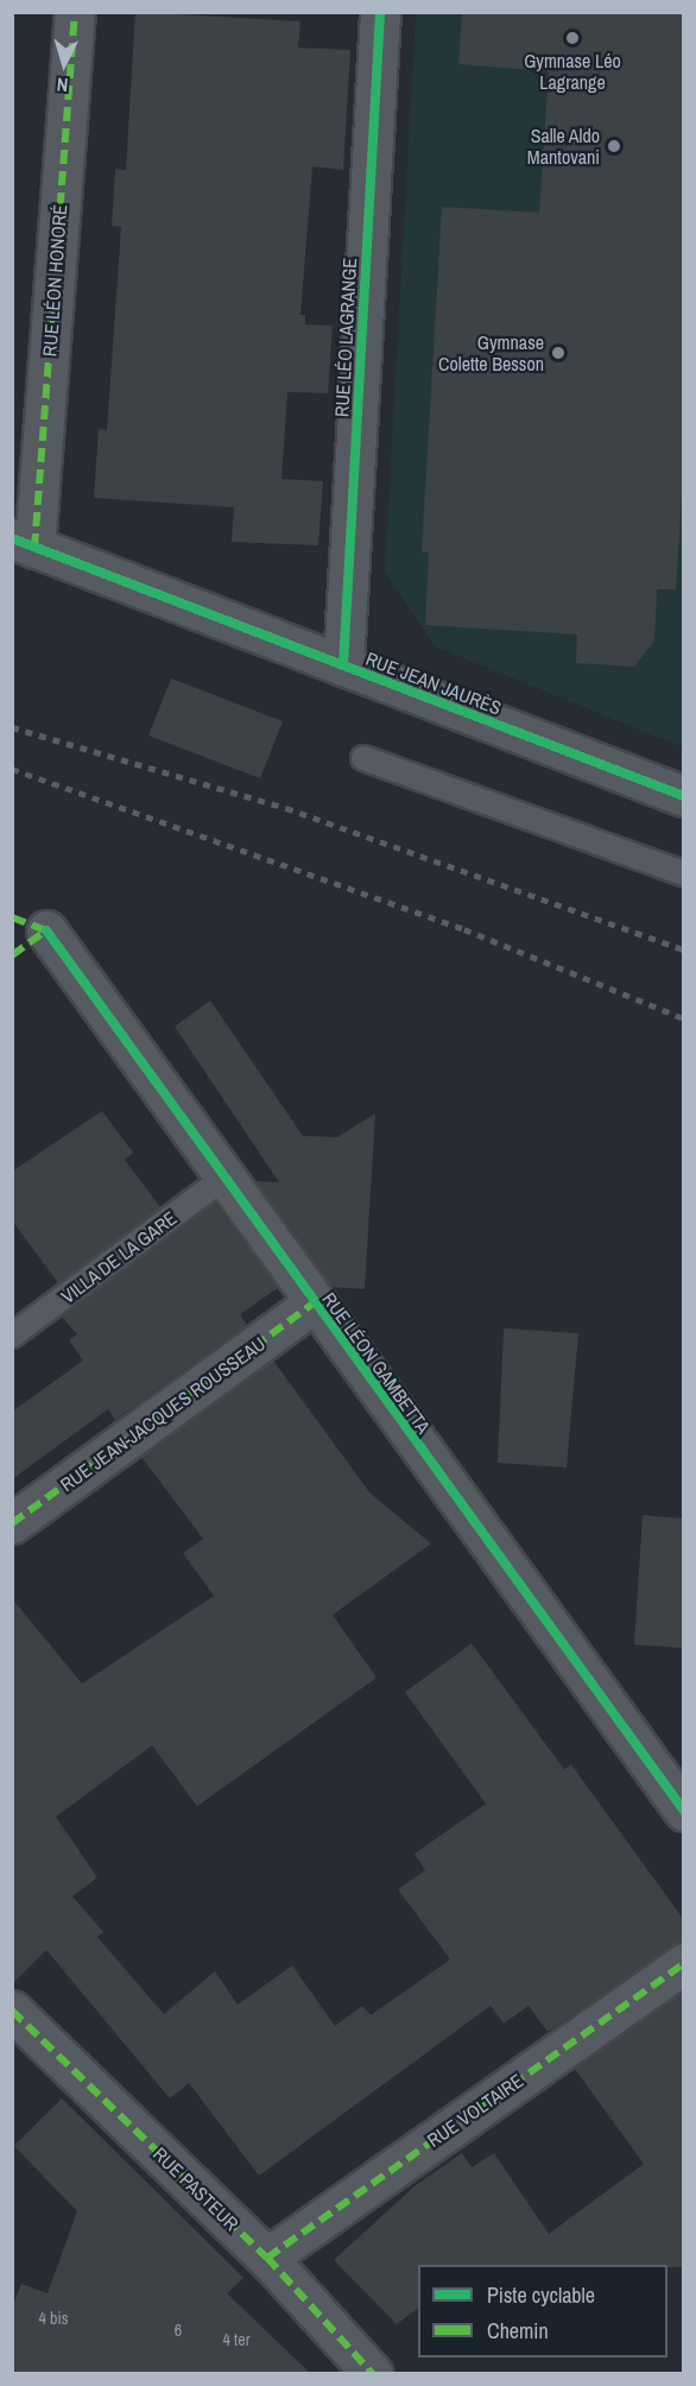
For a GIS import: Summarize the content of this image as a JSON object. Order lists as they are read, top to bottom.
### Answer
{
  "streets": {
    "street": [
      "RUE LÉON HONORÉ",
      "RUE LÉO LAGRANGE",
      "RUE JEAN JAURÈS",
      "RUE LÉON GAMBETTA",
      "RUE JEAN-JACQUES ROUSSEAU",
      "RUE VOLTAIRE",
      "RUE PASTEUR"
    ],
    "lane": ["VILLA DE LA GARE"]
  },
  "crossings": [
    ["RUE LÉON HONORÉ", "RUE JEAN JAURÈS"],
    ["RUE LÉO LAGRANGE", "RUE JEAN JAURÈS"],
    ["VILLA DE LA GARE", "RUE LÉON GAMBETTA"],
    ["RUE LÉON GAMBETTA", "RUE JEAN-JACQUES ROUSSEAU"],
    ["RUE VOLTAIRE", "RUE PASTEUR"]
  ],
  "places": ["Gymnase Léo Lagrange", "Salle Aldo Mantovani", "Gymnase Colette Besson"],
  "house_numbers": ["4 bis", "6", "4 ter"],
  "legend": ["Piste cyclable", "Chemin"],
  "north": "bottom"
}
